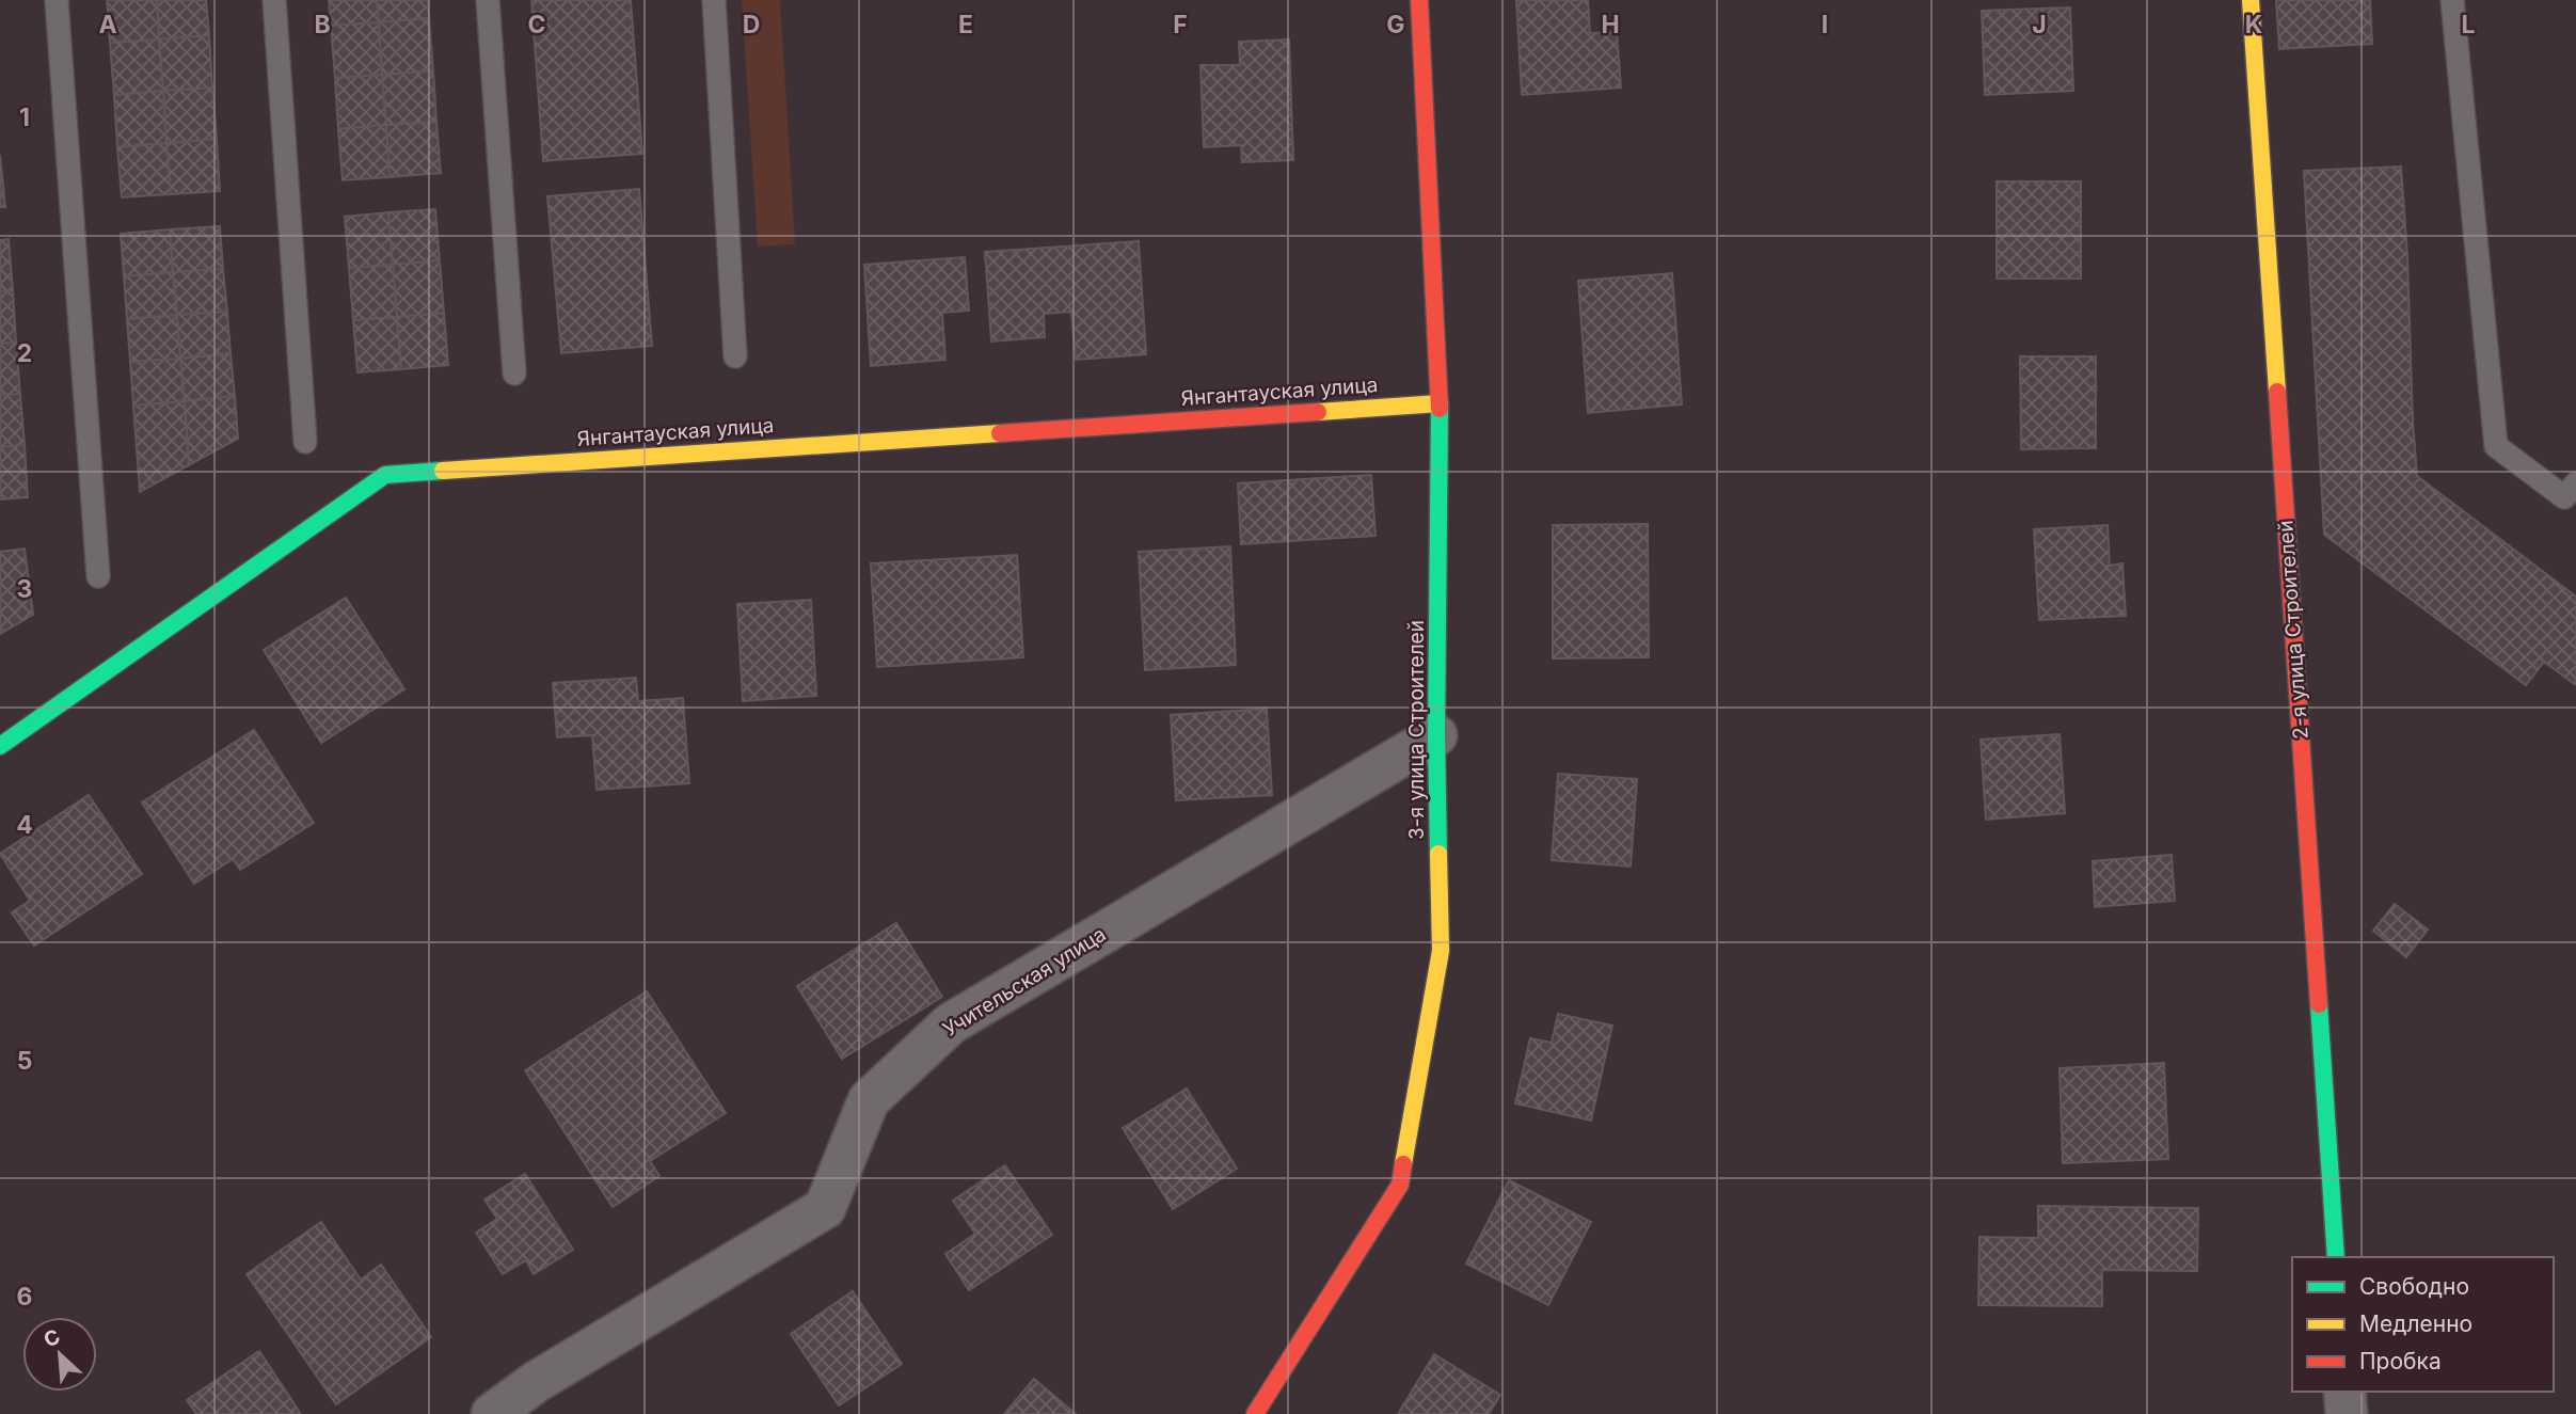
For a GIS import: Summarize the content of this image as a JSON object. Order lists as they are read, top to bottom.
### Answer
{
  "streets": {
    "street": [
      "Янгантауская улица",
      "2-я улица Строителей",
      "3-я улица Строителей",
      "Учительская улица"
    ]
  },
  "crossings": [
    ["Янгантауская улица", "3-я улица Строителей"],
    ["3-я улица Строителей", "Учительская улица"]
  ],
  "legend": ["Свободно", "Медленно", "Пробка"],
  "north": "top left",
  "grid": {
    "columns": [
      "A",
      "B",
      "C",
      "D",
      "E",
      "F",
      "G",
      "H",
      "I",
      "J",
      "K",
      "L"
    ],
    "rows": [
      "1",
      "2",
      "3",
      "4",
      "5",
      "6"
    ]
  }
}
